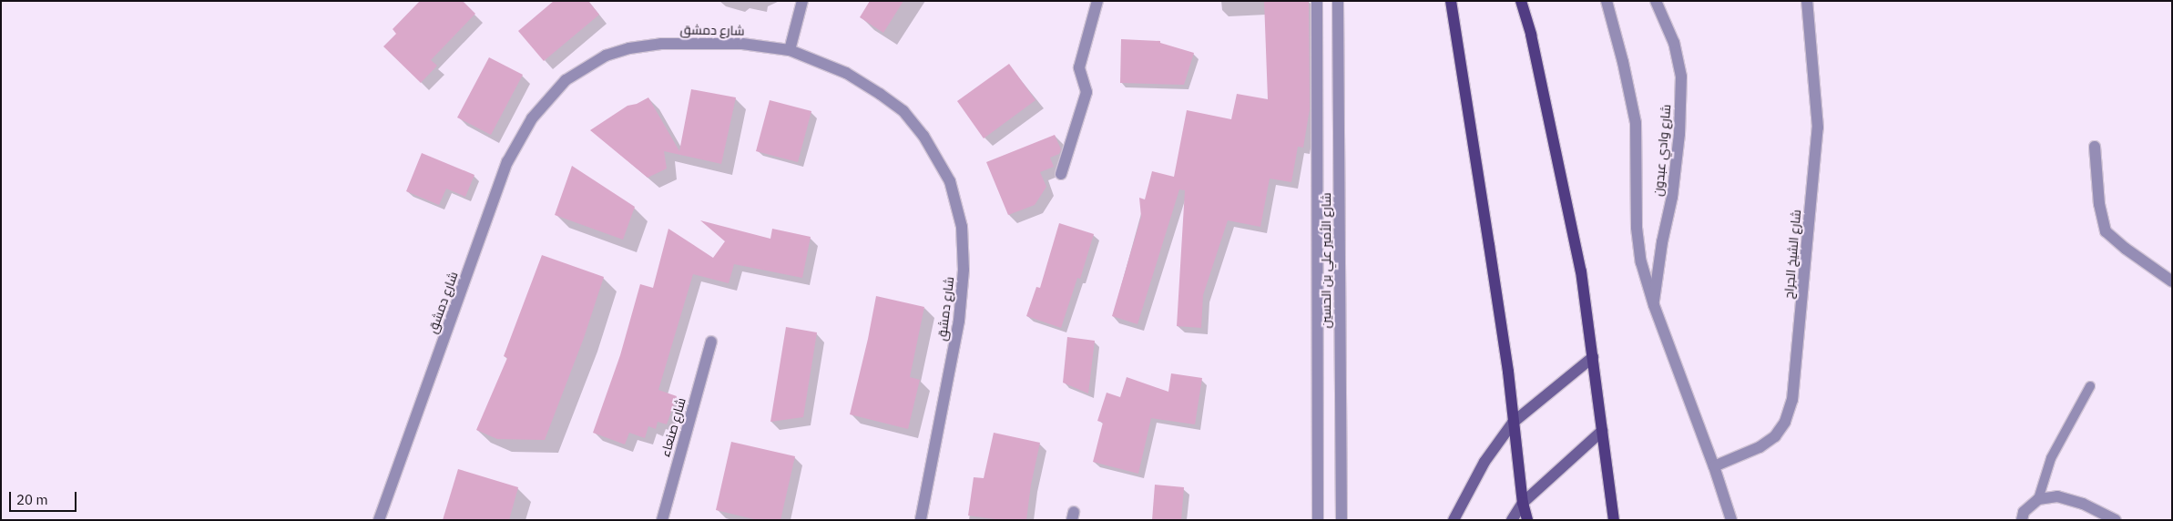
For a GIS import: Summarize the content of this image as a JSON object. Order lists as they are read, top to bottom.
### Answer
{
  "streets": {
    "street": [
      "شارع دمشق",
      "شارع وادي عبدون",
      "شارع الشيخ الجراح",
      "شارع الأمير علي بن الحسين",
      "شارع صنعاء"
    ]
  },
  "scale_bar": "20 m"
}
